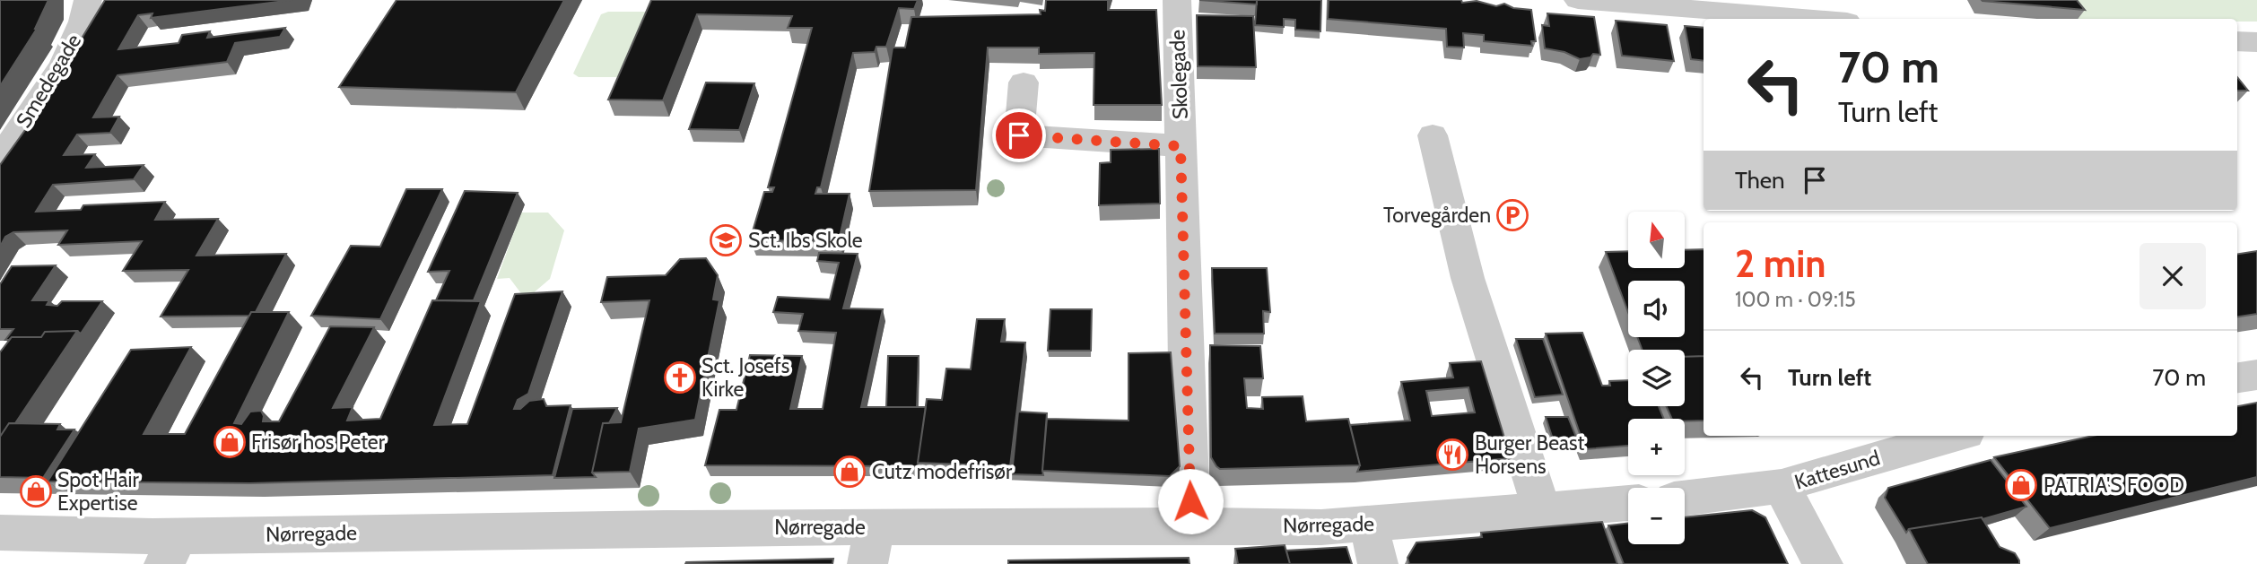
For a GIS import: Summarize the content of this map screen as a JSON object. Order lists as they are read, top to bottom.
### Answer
{
  "streets": {
    "street": [
      "Skolegade",
      "Smedegade",
      "Kattesund",
      "Nørregade"
    ]
  },
  "crossings": [
    ["Skolegade", "Nørregade"]
  ],
  "places": {
    "parking": ["Torvegården"],
    "school or university": ["Sct. Ibs Skole"],
    "church": ["Sct. Josefs Kirke"],
    "shop": [
      "Frisør hos Peter",
      "Cutz modefrisør",
      "PATRIA'S FOOD",
      "Spot Hair Expertise"
    ],
    "restaurant": ["Burger Beast Horsens"]
  },
  "north": "top",
  "page": {
    "turn": ["70 m", "Turn left"],
    "then": "Then",
    "map_buttons": ["+", "−"],
    "heading": ["2 min", "100 m · 09:15"],
    "list": [
      {
        "name": "Turn left",
        "value": "70 m"
      }
    ]
  }
}
